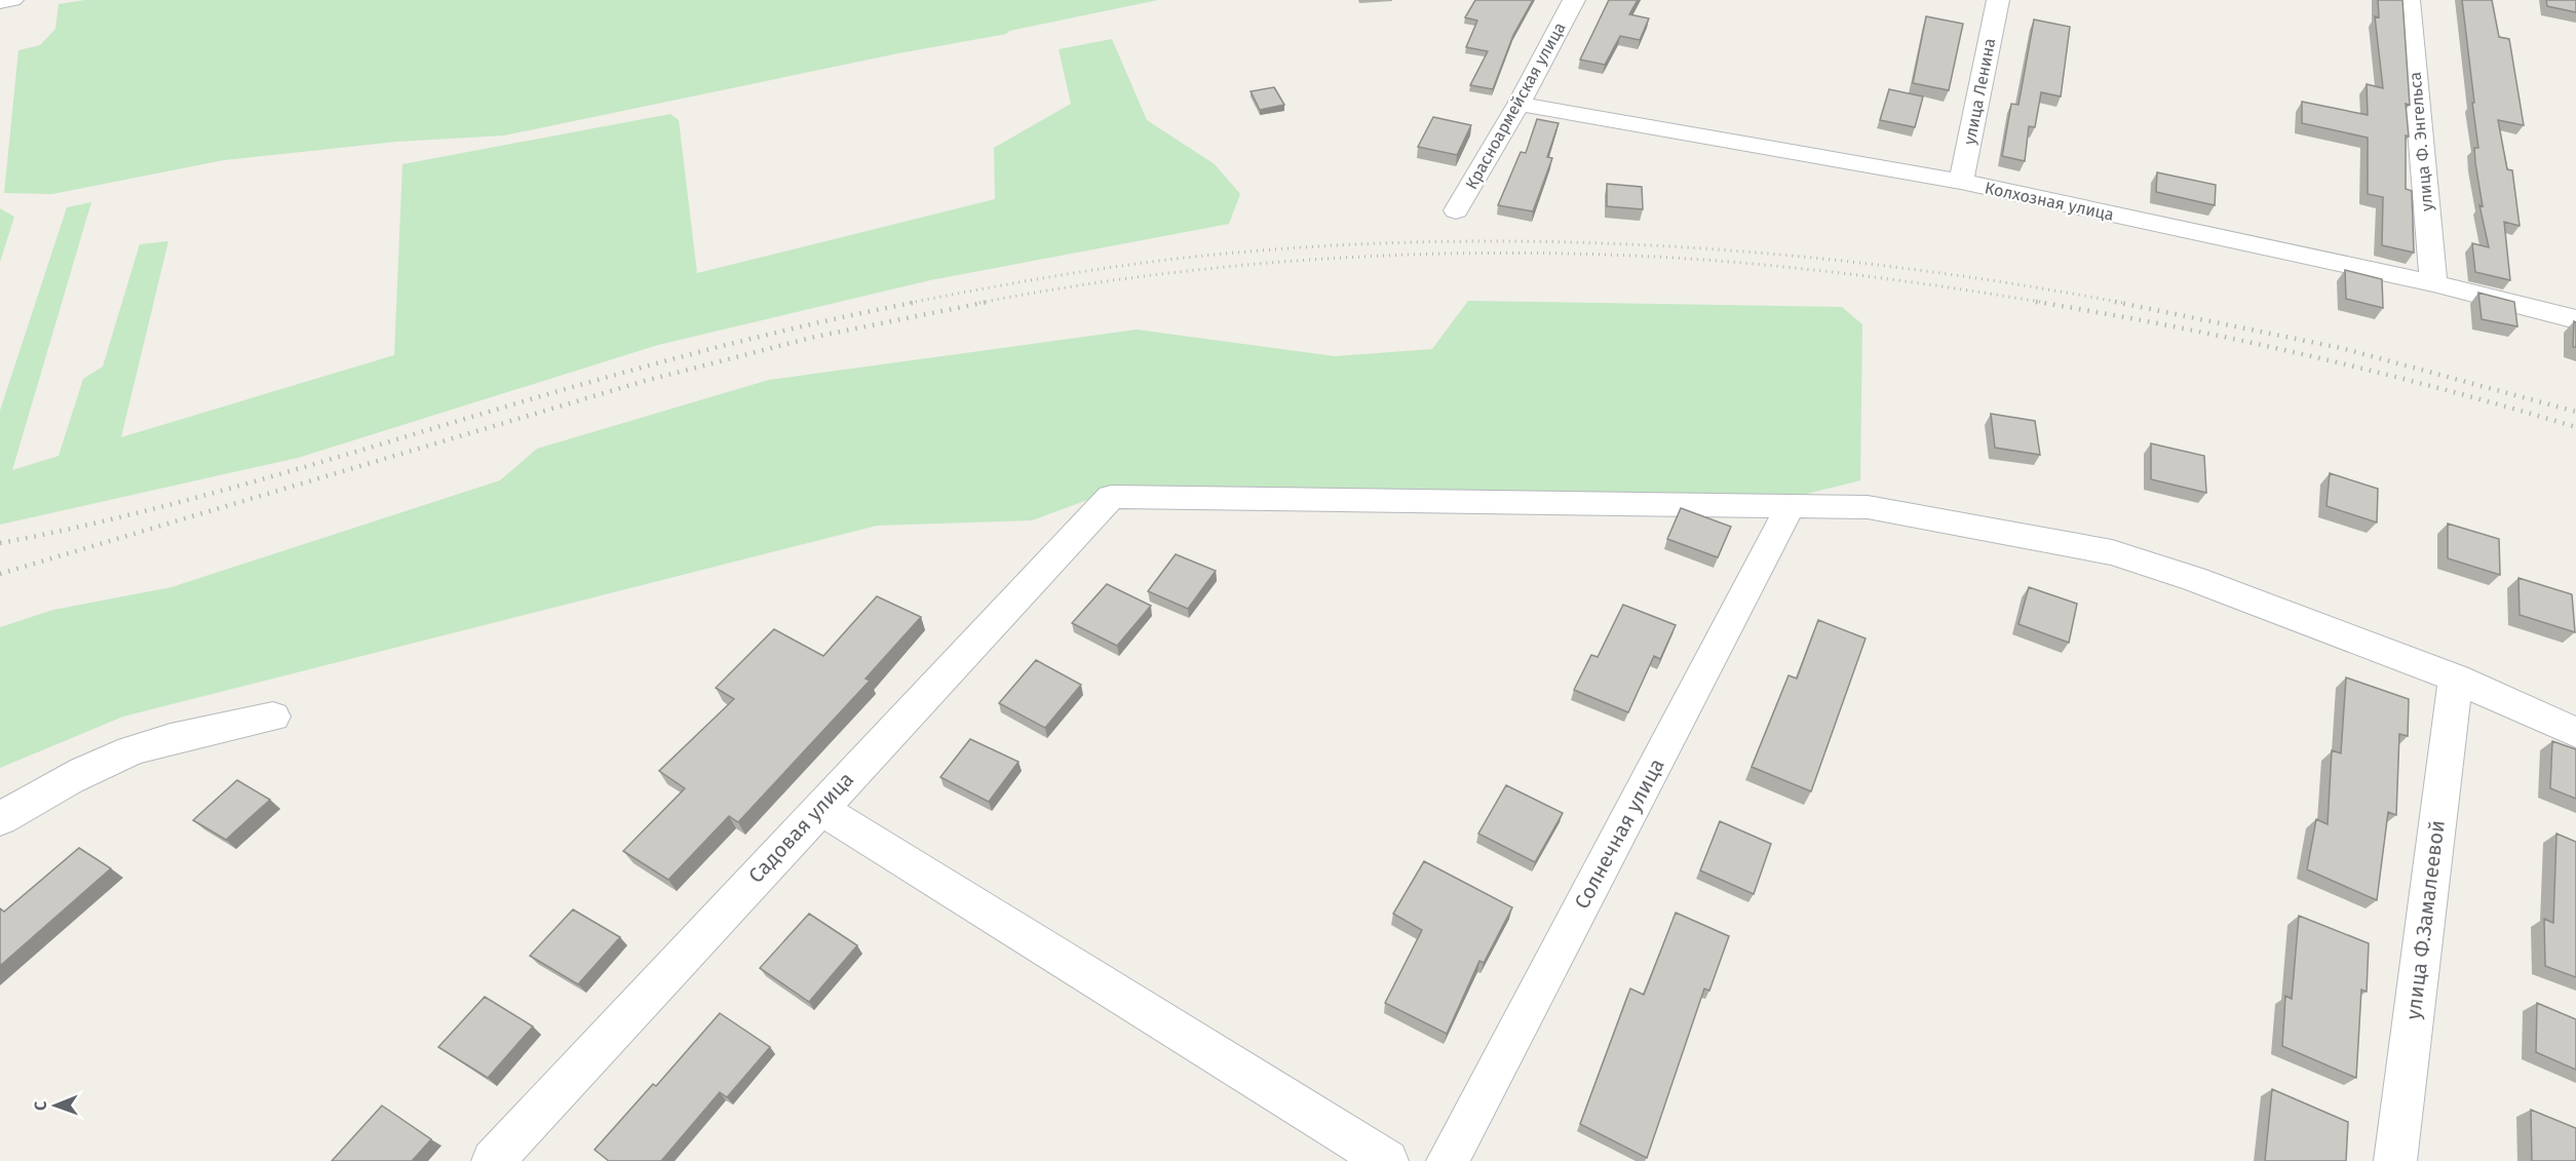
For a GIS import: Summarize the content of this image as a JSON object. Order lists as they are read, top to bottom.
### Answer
{
  "streets": {
    "street": [
      "улица Ленина",
      "Красноармейская улица",
      "улица Ф. Энгельса",
      "Колхозная улица",
      "Садовая улица",
      "Солнечная улица",
      "улица Ф.Замалеевой"
    ]
  },
  "crossings": [
    ["улица Ленина", "Колхозная улица"],
    ["Красноармейская улица", "Колхозная улица"],
    ["улица Ф. Энгельса", "Колхозная улица"],
    ["Садовая улица", "Солнечная улица"]
  ],
  "north": "left"
}
